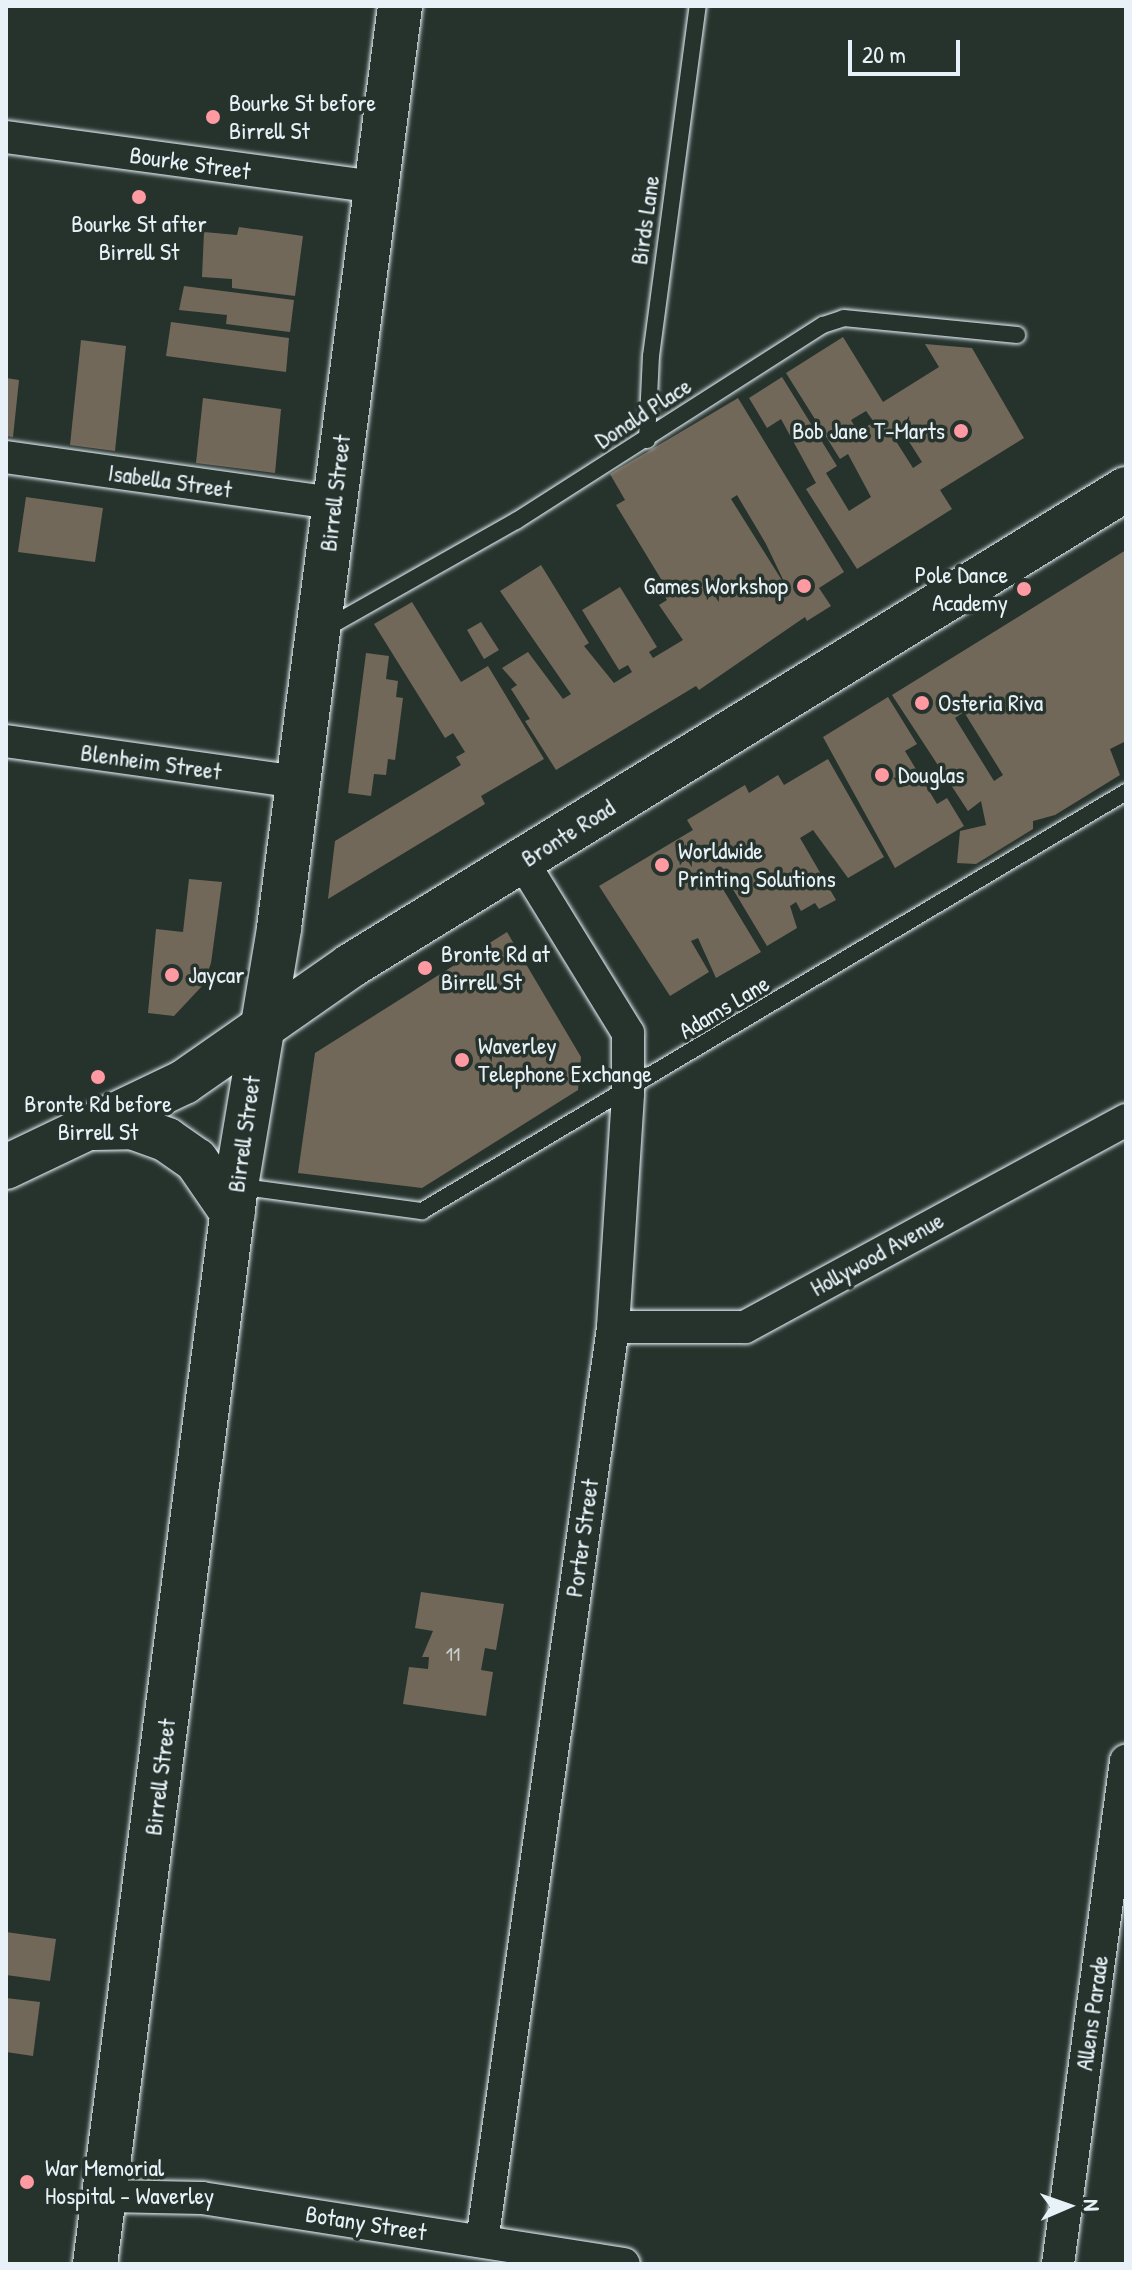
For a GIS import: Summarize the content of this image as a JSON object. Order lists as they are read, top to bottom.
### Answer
{
  "streets": {
    "main road": ["Birrell Street", "Bronte Road"],
    "street": [
      "Bourke Street",
      "Isabella Street",
      "Blenheim Street",
      "Hollywood Avenue",
      "Porter Street",
      "Allens Parade",
      "Botany Street"
    ],
    "lane": ["Birds Lane", "Donald Place", "Adams Lane"]
  },
  "crossings": [
    ["Bourke Street", "Birrell Street"],
    ["Birds Lane", "Donald Place"],
    ["Donald Place", "Birrell Street"],
    ["Isabella Street", "Birrell Street"],
    ["Birrell Street", "Blenheim Street"],
    ["Birrell Street", "Bronte Road"],
    ["Birrell Street", "Adams Lane"],
    ["Birrell Street", "Botany Street"],
    ["Bronte Road", "Porter Street"],
    ["Adams Lane", "Porter Street"],
    ["Hollywood Avenue", "Porter Street"],
    ["Porter Street", "Botany Street"]
  ],
  "places": [
    "Bourke St before Birrell St",
    "Bourke St after Birrell St",
    "Bob Jane T-Marts",
    "Games Workshop",
    "Pole Dance Academy",
    "Osteria Riva",
    "Douglas",
    "Worldwide Printing Solutions",
    "Bronte Rd at Birrell St",
    "Jaycar",
    "Waverley Telephone Exchange",
    "Bronte Rd before Birrell St",
    "War Memorial Hospital - Waverley"
  ],
  "house_numbers": ["11"],
  "scale_bar": "20 m",
  "north": "right"
}
